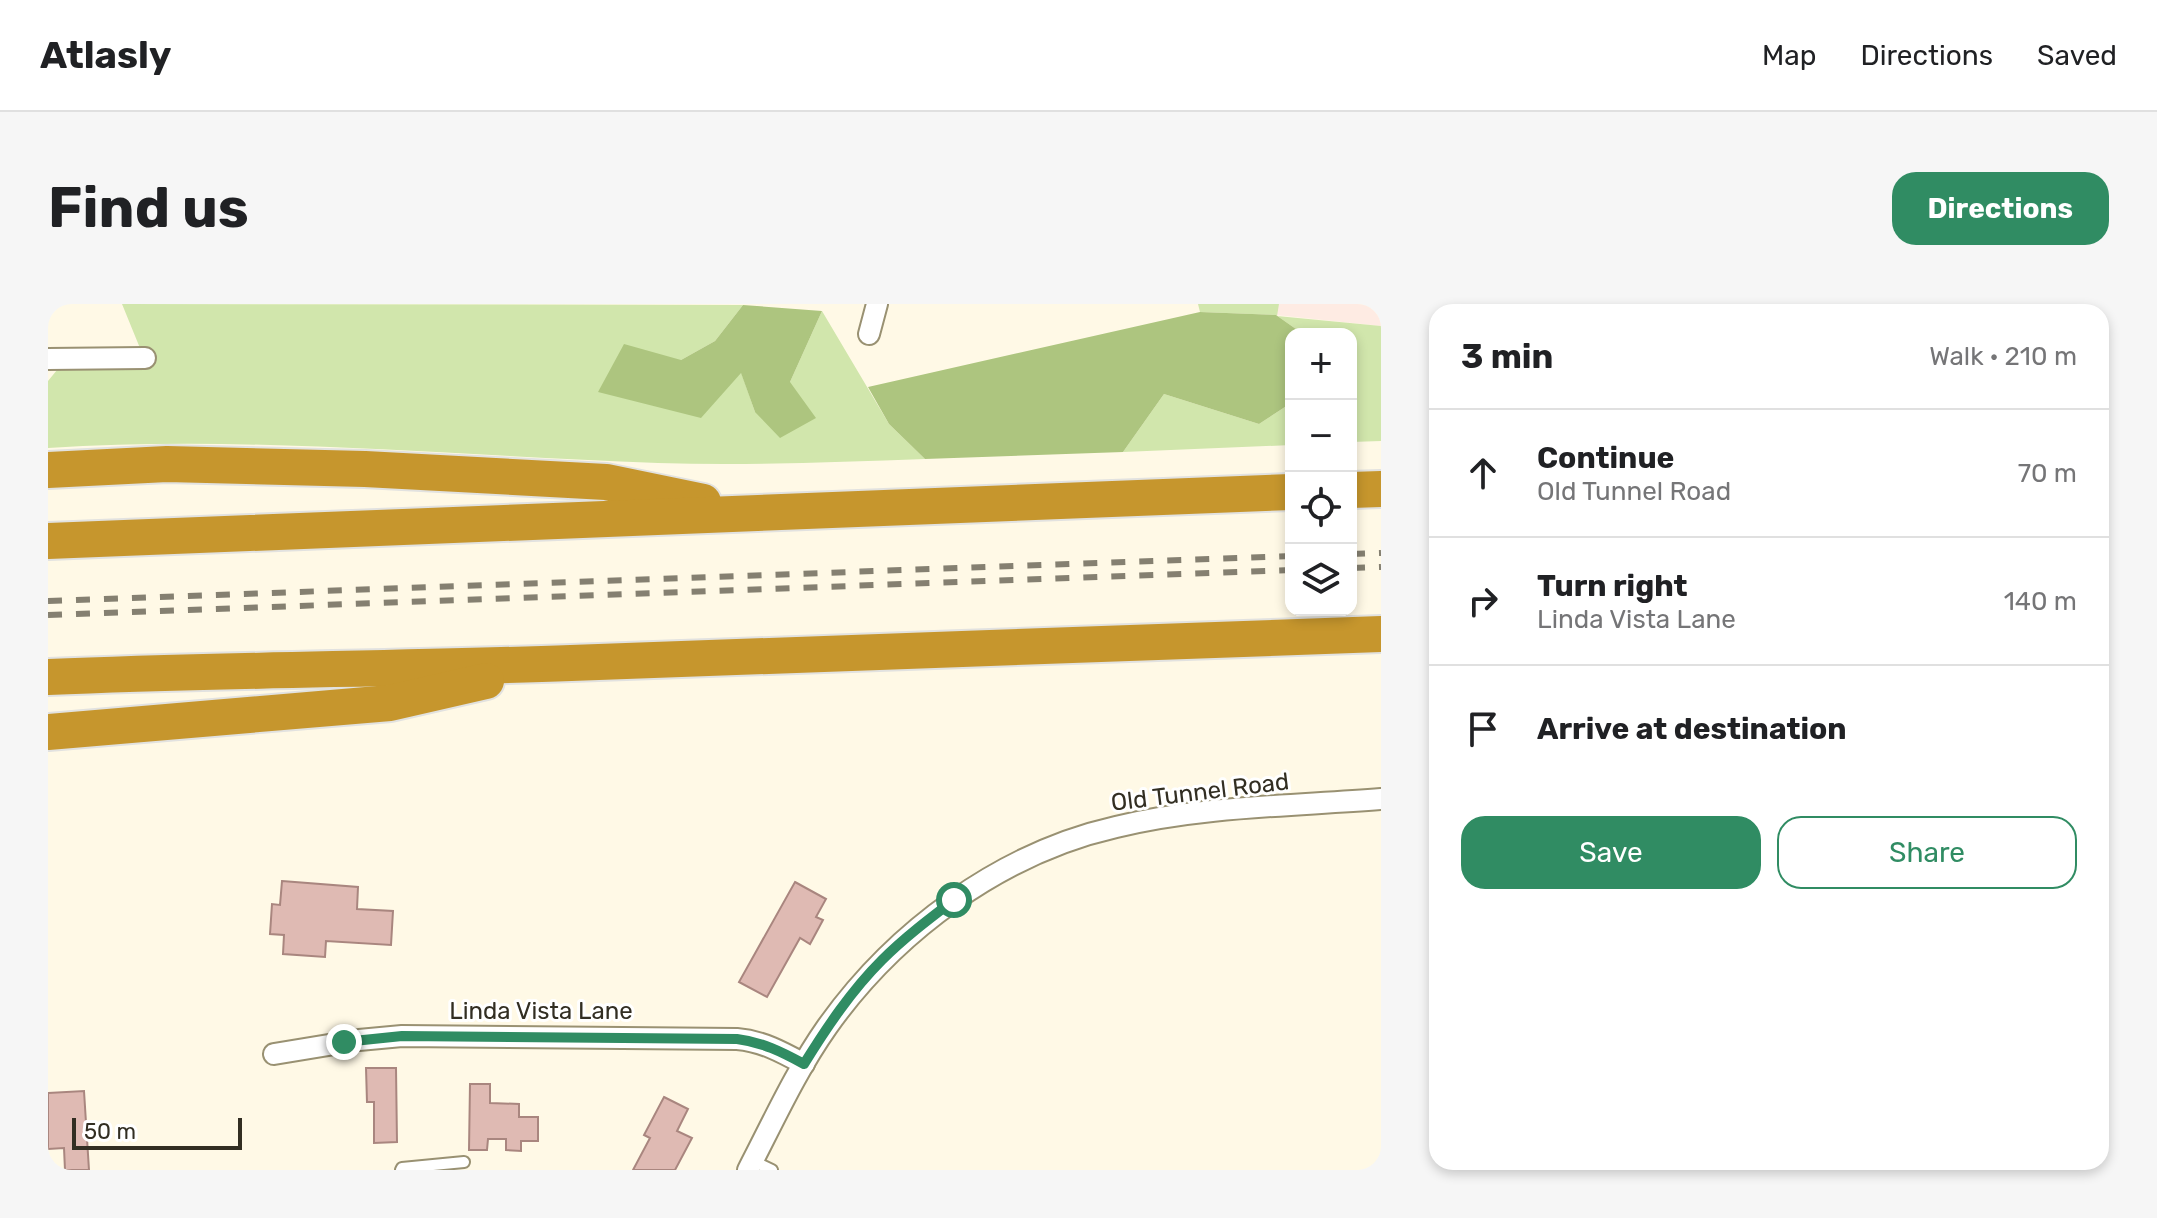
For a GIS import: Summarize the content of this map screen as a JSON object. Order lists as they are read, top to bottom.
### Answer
{
  "streets": {
    "street": ["Old Tunnel Road", "Linda Vista Lane"]
  },
  "crossings": [
    ["Old Tunnel Road", "Linda Vista Lane"]
  ],
  "scale_bar": "50 m",
  "page": {
    "header": "Atlasly",
    "nav": ["Map", "Directions", "Saved"],
    "buttons": [
      "Directions",
      ["Save", "Share"]
    ],
    "title": "Find us",
    "heading": ["3 min", "Walk · 210 m"],
    "map_buttons": ["+", "−"],
    "list": [
      ["Continue", "Old Tunnel Road", "70 m"],
      ["Turn right", "Linda Vista Lane", "140 m"],
      "Arrive at destination"
    ],
    "scale": "50 m"
  }
}
